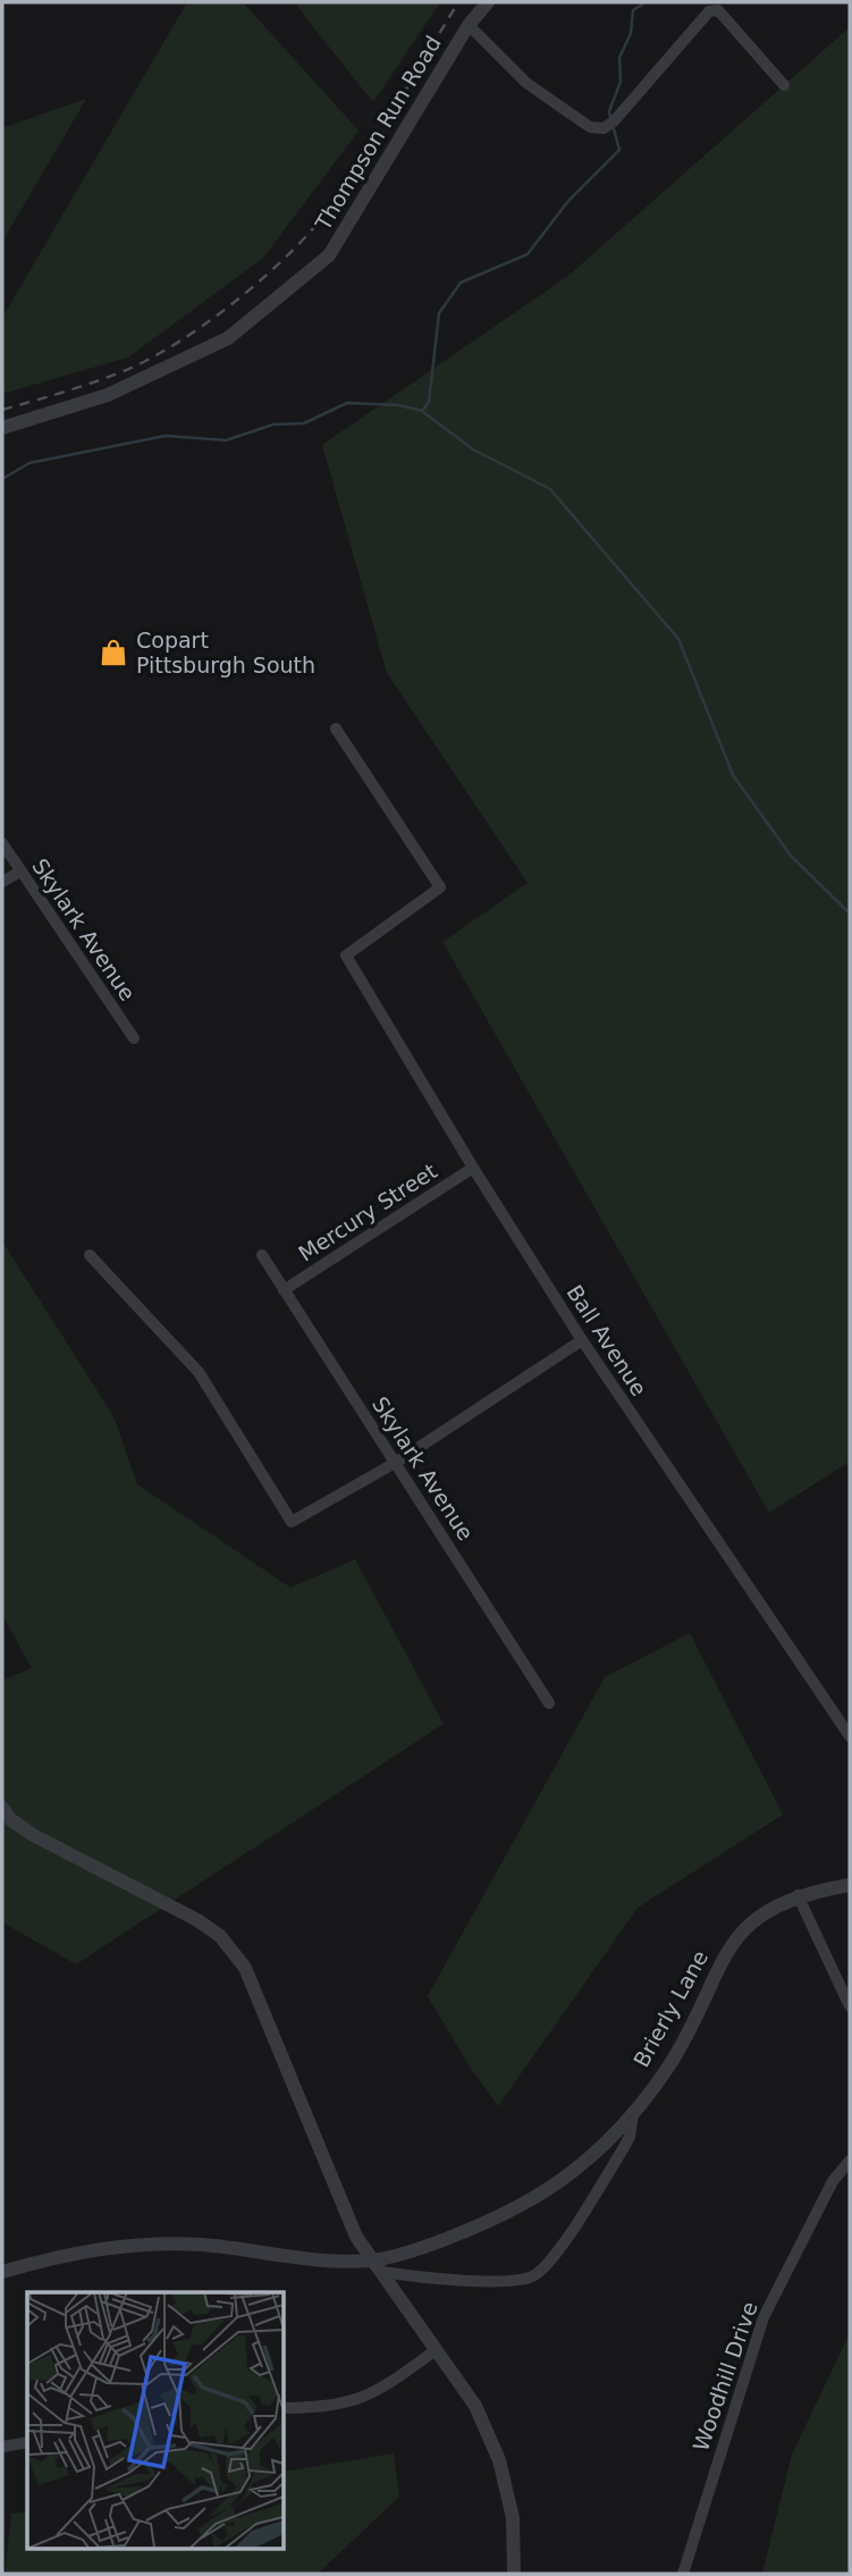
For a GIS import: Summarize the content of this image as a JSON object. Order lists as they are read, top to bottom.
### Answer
{
  "streets": {
    "street": [
      "Thompson Run Road",
      "Skylark Avenue",
      "Mercury Street",
      "Ball Avenue",
      "Brierly Lane",
      "Woodhill Drive"
    ]
  },
  "crossings": [
    ["Skylark Avenue", "Mercury Street"],
    ["Mercury Street", "Ball Avenue"]
  ],
  "places": {
    "shop": ["Copart Pittsburgh South"]
  }
}
